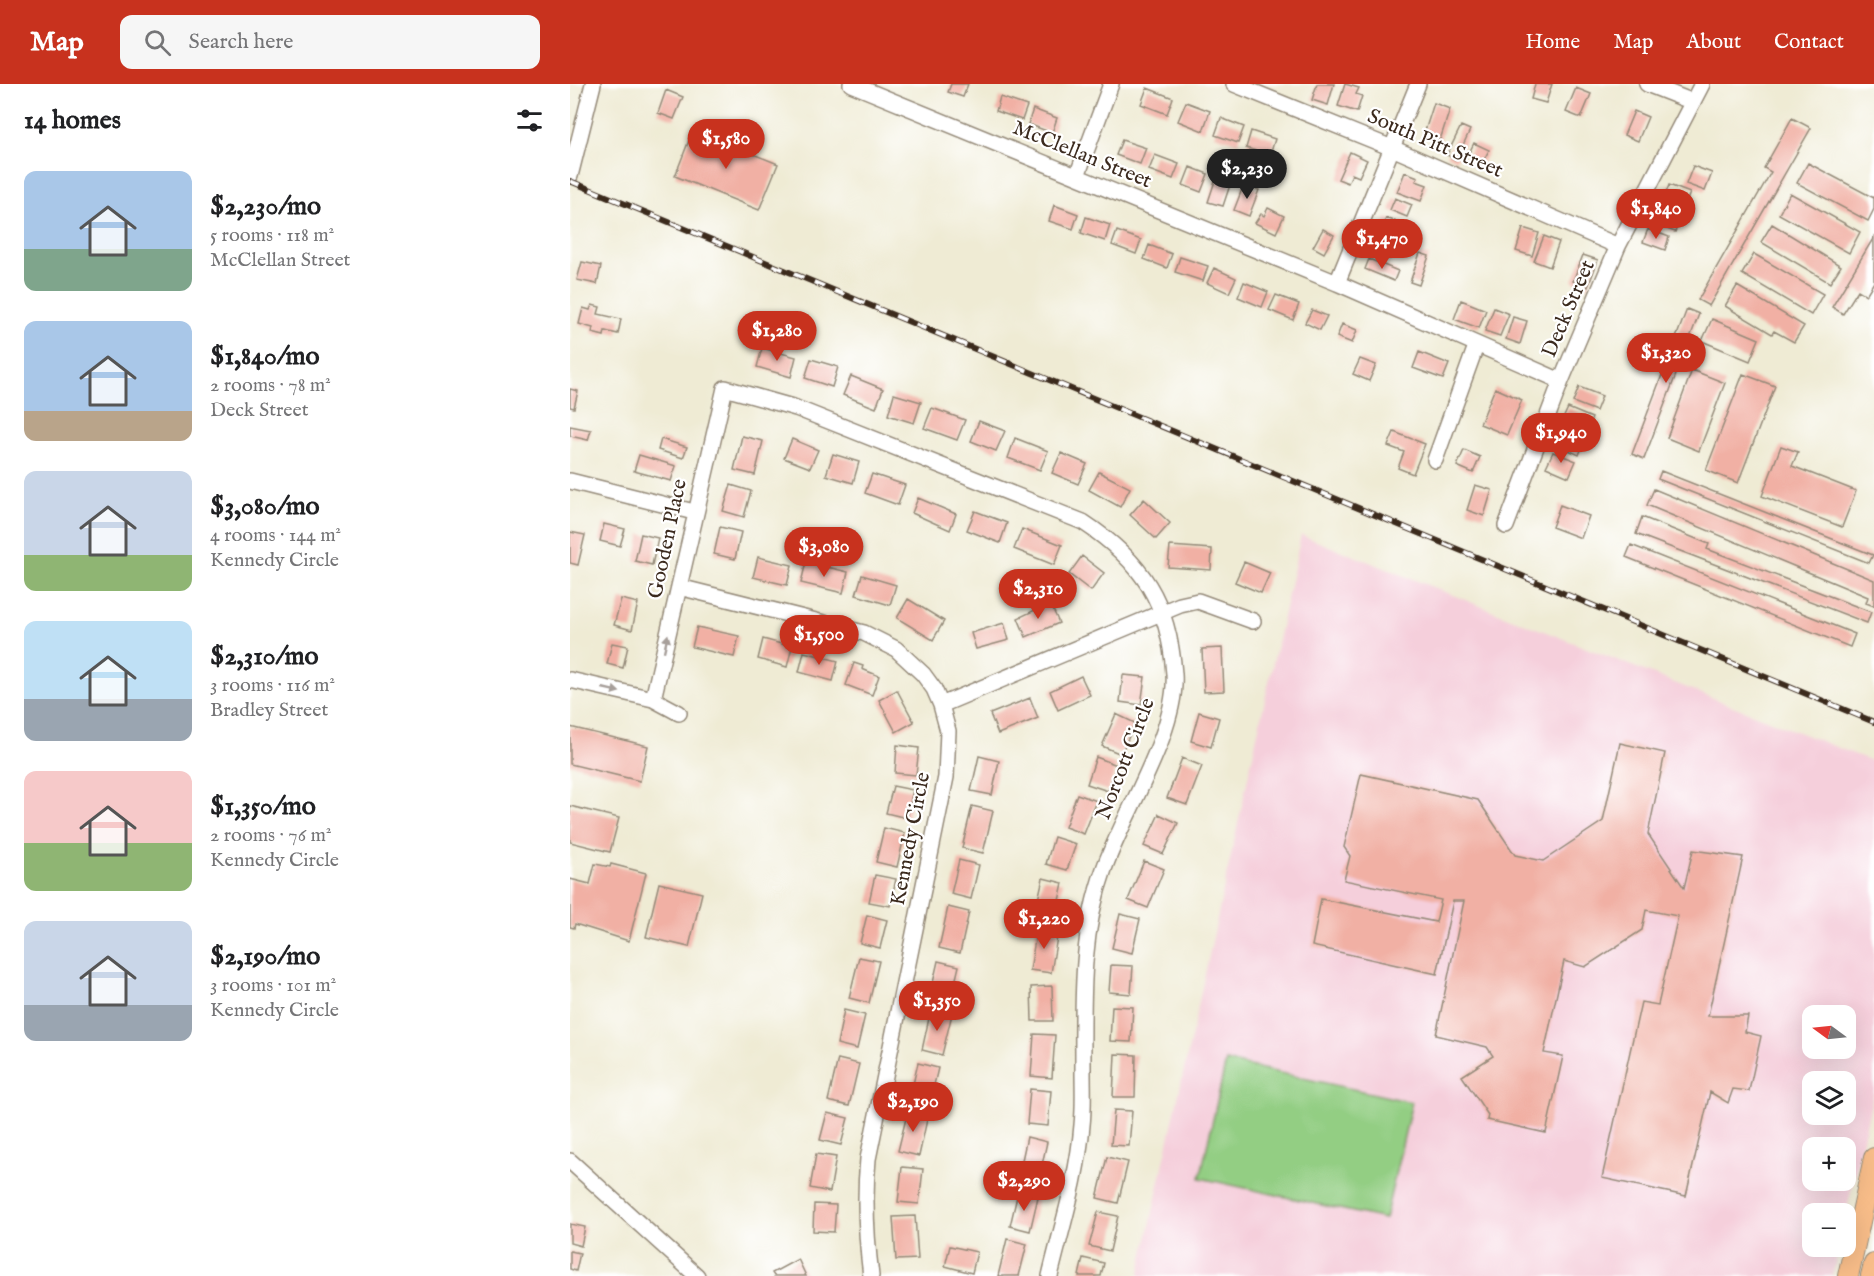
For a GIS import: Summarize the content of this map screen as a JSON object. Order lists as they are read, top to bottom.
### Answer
{
  "streets": {
    "street": [
      "South Pitt Street",
      "McClellan Street",
      "Deck Street",
      "Gooden Place",
      "Norcott Circle",
      "Kennedy Circle"
    ]
  },
  "crossings": [
    ["South Pitt Street", "Deck Street"],
    ["McClellan Street", "Deck Street"],
    ["Gooden Place", "Norcott Circle"],
    ["Gooden Place", "Kennedy Circle"]
  ],
  "one_way": ["Gooden Place"],
  "north": "left",
  "page": {
    "header": "Map",
    "search": "Search here",
    "nav": [
      "Home",
      "Map",
      "About",
      "Contact"
    ],
    "heading": "14 homes",
    "price": [
      "$1,580",
      "$2,230",
      "$1,840",
      "$1,470",
      "$1,280",
      "$1,320",
      "$1,940",
      "$3,080",
      "$2,310",
      "$1,500",
      "$1,220",
      "$1,350",
      "$2,190",
      "$2,290"
    ],
    "list": [
      {
        "name": "$2,230/mo",
        "note": "5 rooms · 118 m² · McClellan Street"
      },
      {
        "name": "$1,840/mo",
        "note": "2 rooms · 78 m² · Deck Street"
      },
      {
        "name": "$3,080/mo",
        "note": "4 rooms · 144 m² · Kennedy Circle"
      },
      {
        "name": "$2,310/mo",
        "note": "3 rooms · 116 m² · Bradley Street"
      },
      {
        "name": "$1,350/mo",
        "note": "2 rooms · 76 m² · Kennedy Circle"
      },
      {
        "name": "$2,190/mo",
        "note": "3 rooms · 101 m² · Kennedy Circle"
      }
    ],
    "map_buttons": ["+", "−"]
  }
}
